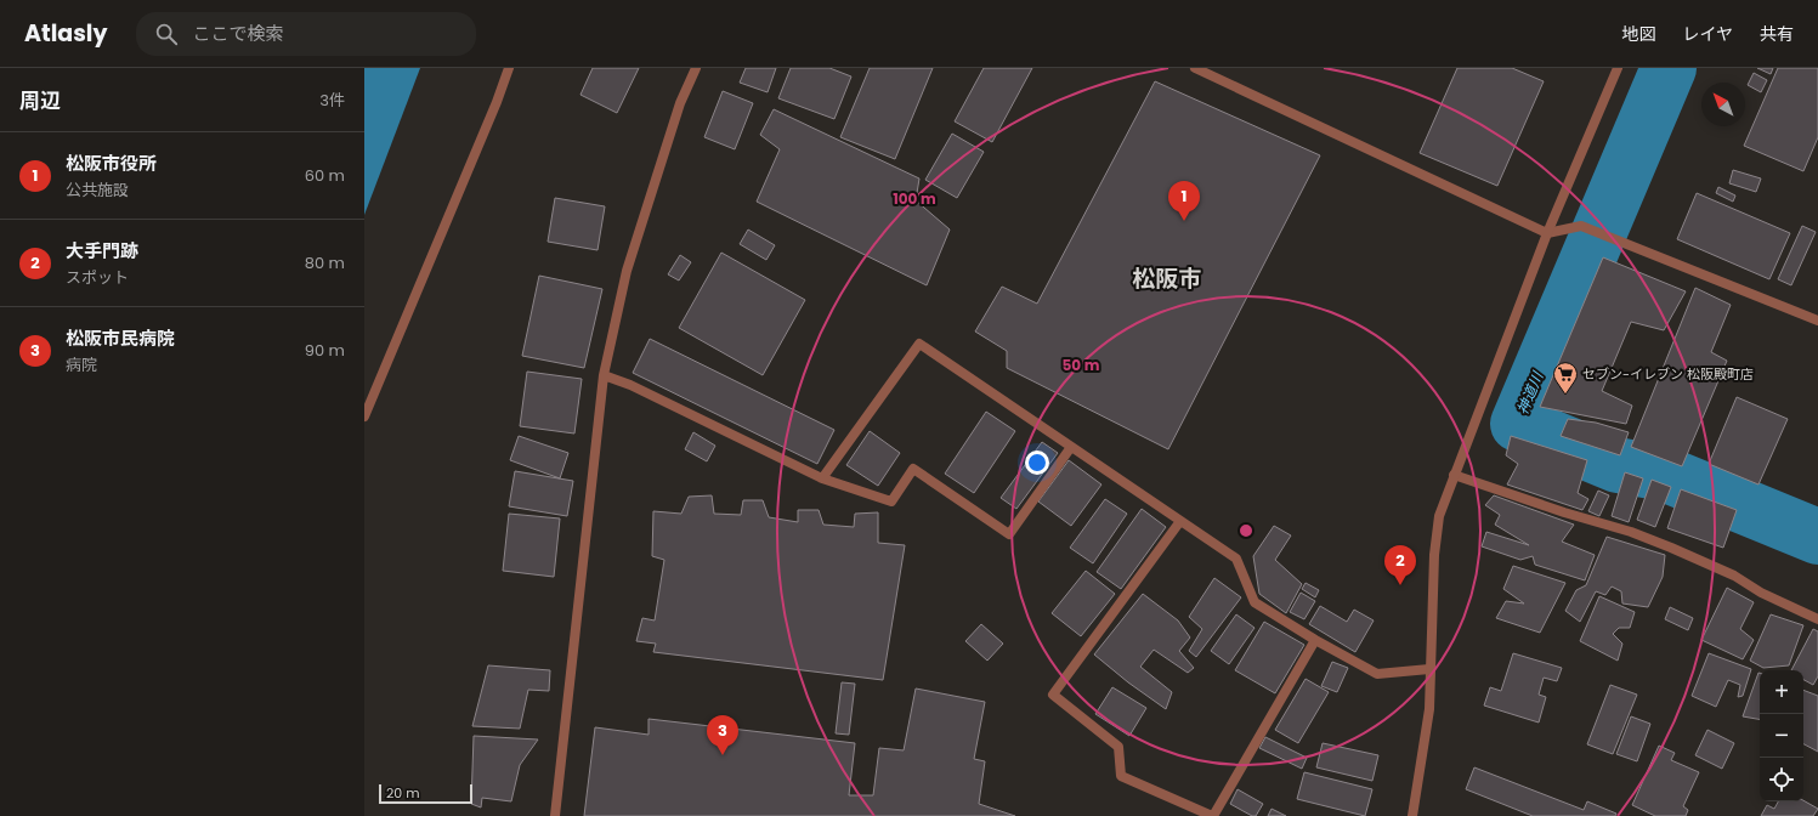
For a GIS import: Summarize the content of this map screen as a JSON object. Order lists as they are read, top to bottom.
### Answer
{
  "districts": ["松阪市"],
  "water": ["神道川"],
  "places": {
    "supermarket": ["セブン-イレブン 松阪殿町店"]
  },
  "scale_bar": "20 m",
  "north": "top left",
  "page": {
    "header": "Atlasly",
    "search": "ここで検索",
    "nav": ["地図", "レイヤ", "共有"],
    "heading": ["周辺", "3件"],
    "list": [
      {
        "mark": "1",
        "name": "松阪市役所",
        "note": "公共施設",
        "value": "60 m"
      },
      {
        "mark": "2",
        "name": "大手門跡",
        "note": "スポット",
        "value": "80 m"
      },
      {
        "mark": "3",
        "name": "松阪市民病院",
        "note": "病院",
        "value": "90 m"
      }
    ],
    "pins": ["1", "2", "3"],
    "map_buttons": ["+", "−"],
    "scale": "20 m"
  },
  "rings": ["100 m", "50 m"]
}
